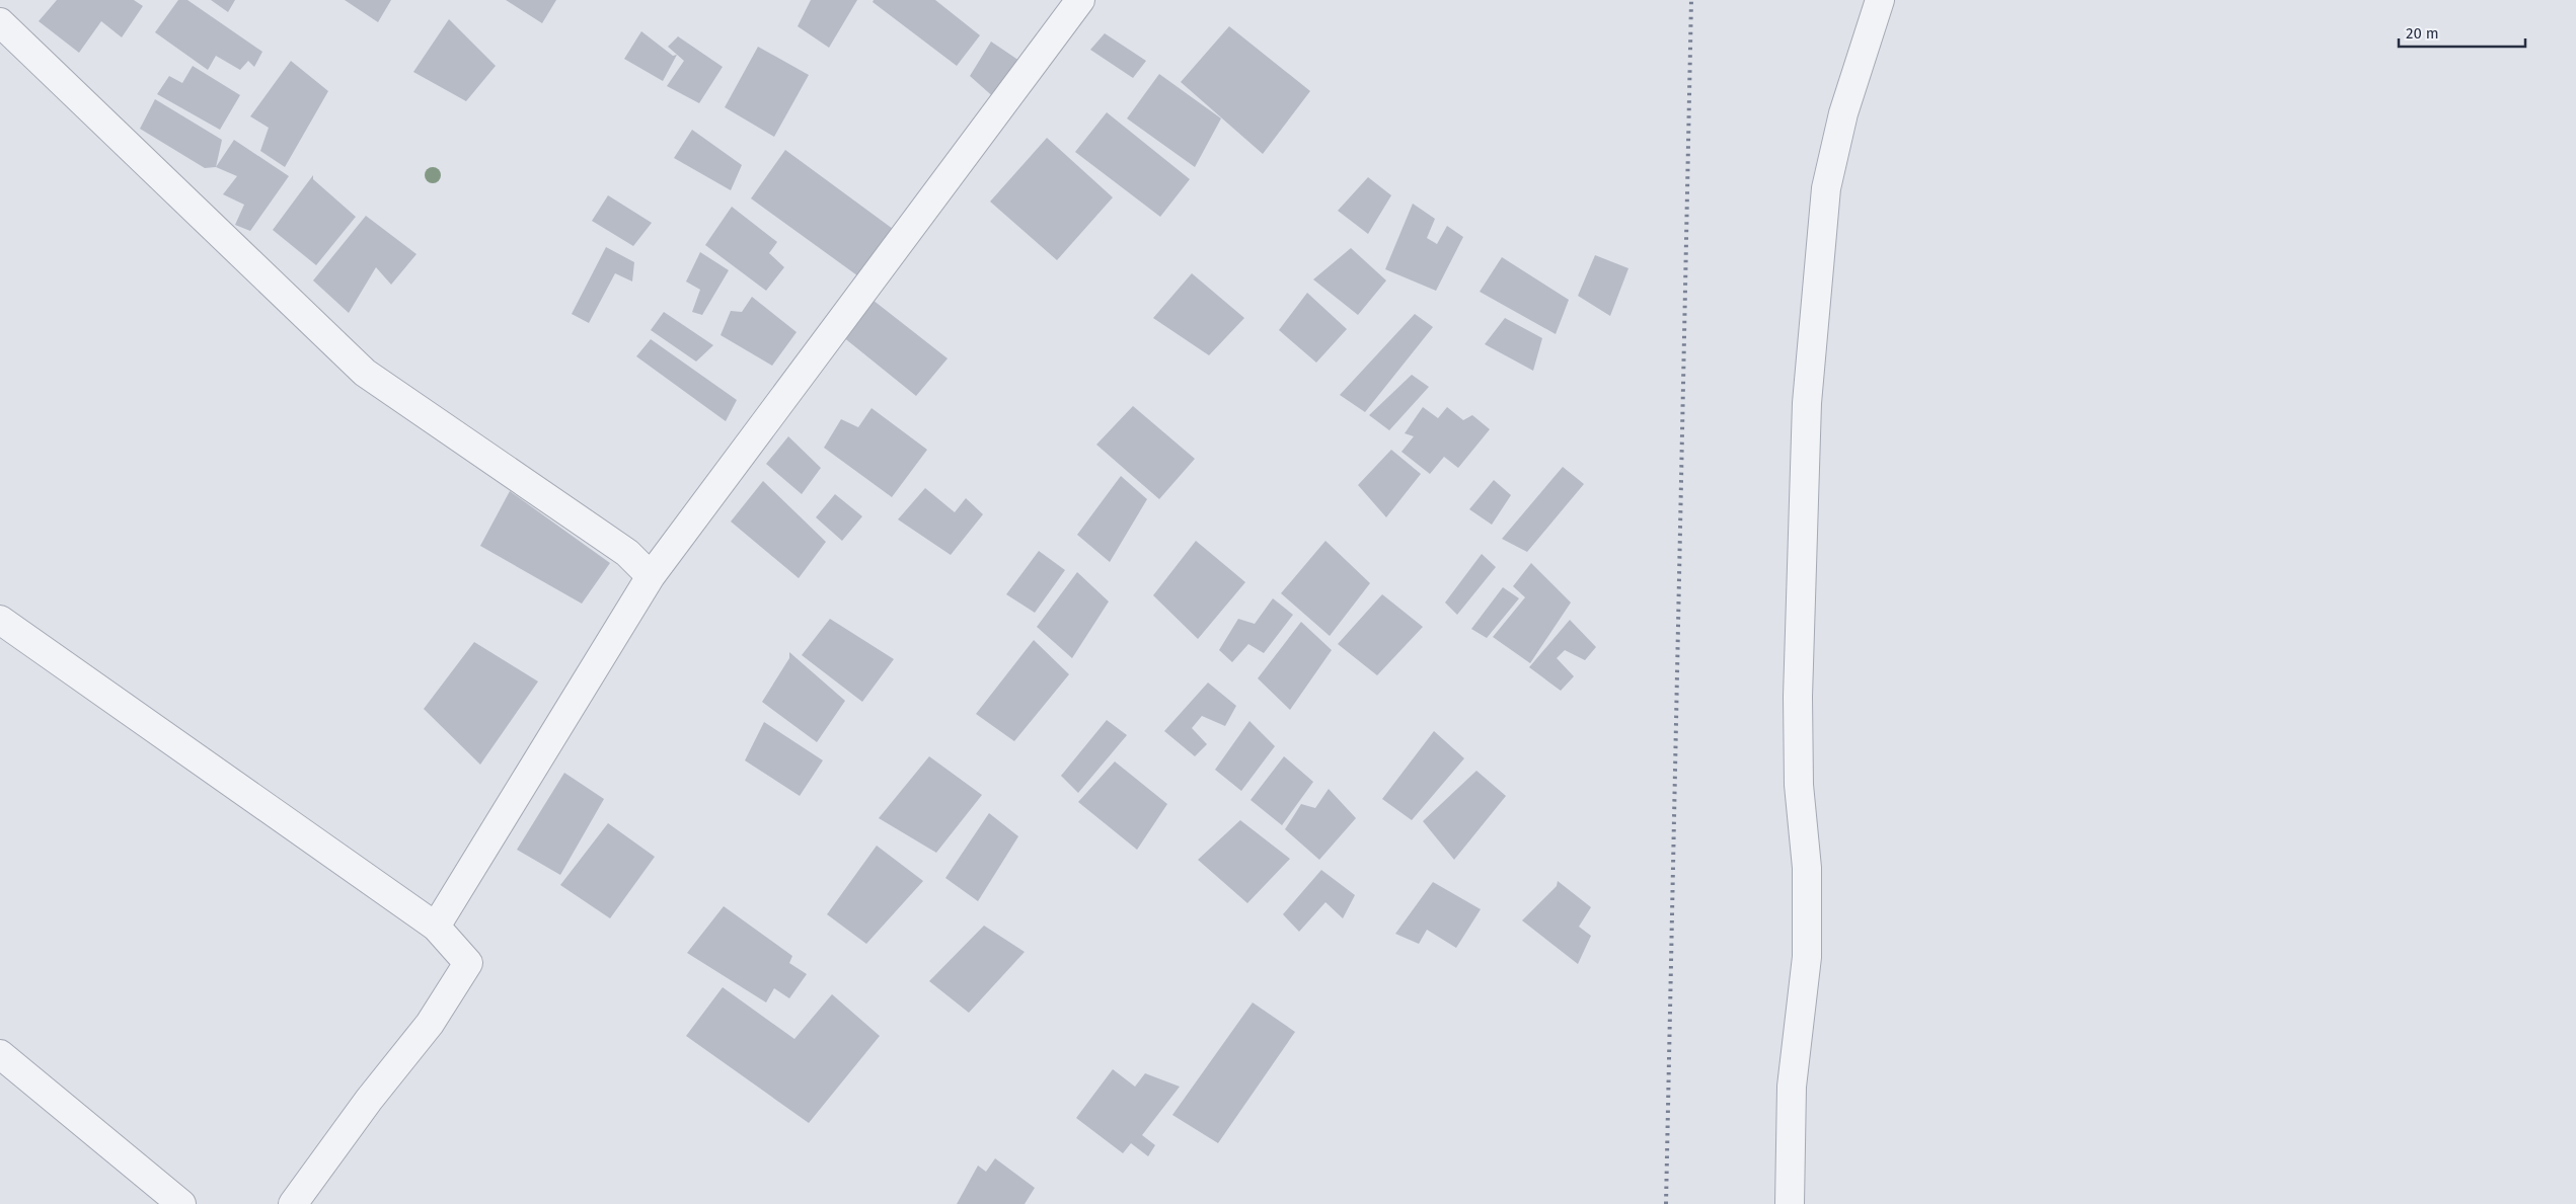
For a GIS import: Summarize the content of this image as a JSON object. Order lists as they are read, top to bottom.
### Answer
{
  "scale_bar": "20 m"
}
